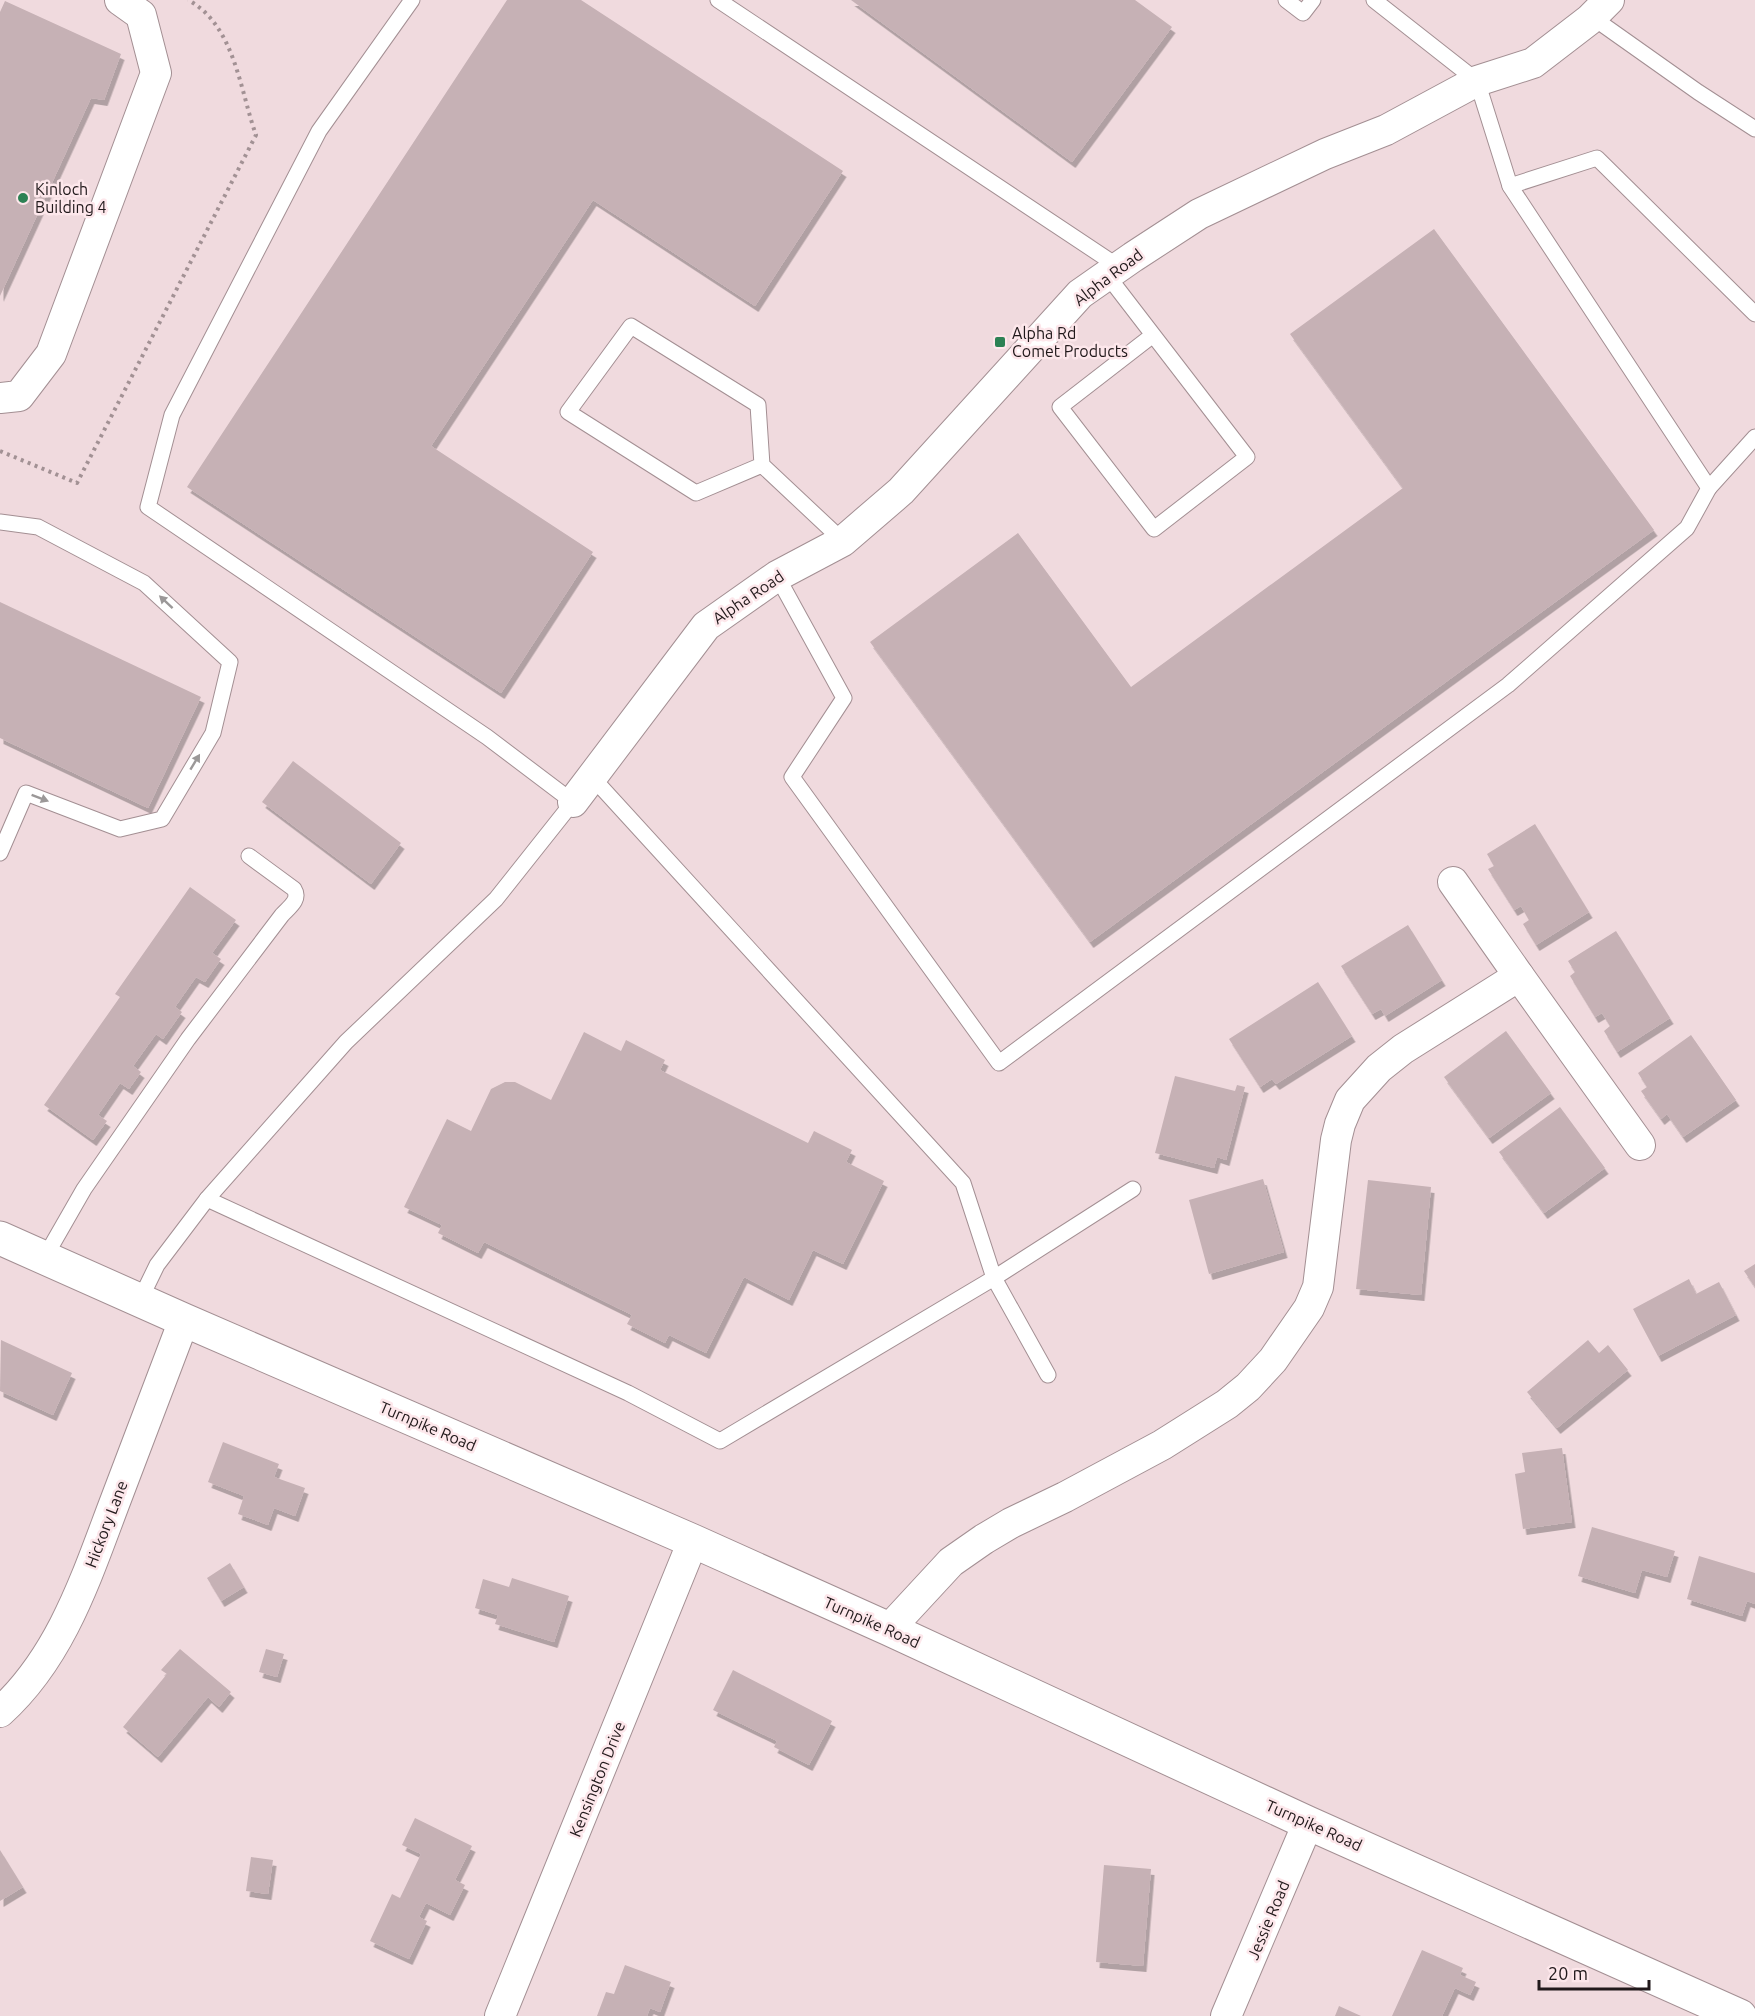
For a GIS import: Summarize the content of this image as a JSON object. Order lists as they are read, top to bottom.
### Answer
{
  "streets": {
    "main road": ["Turnpike Road"],
    "street": [
      "Alpha Road",
      "Hickory Lane",
      "Kensington Drive",
      "Jessie Road"
    ]
  },
  "crossings": [
    ["Turnpike Road", "Hickory Lane"],
    ["Turnpike Road", "Kensington Drive"],
    ["Turnpike Road", "Jessie Road"]
  ],
  "places": {
    "other": ["Kinloch Building 4"],
    "transit": ["Alpha Rd Comet Products"]
  },
  "scale_bar": "20 m"
}
